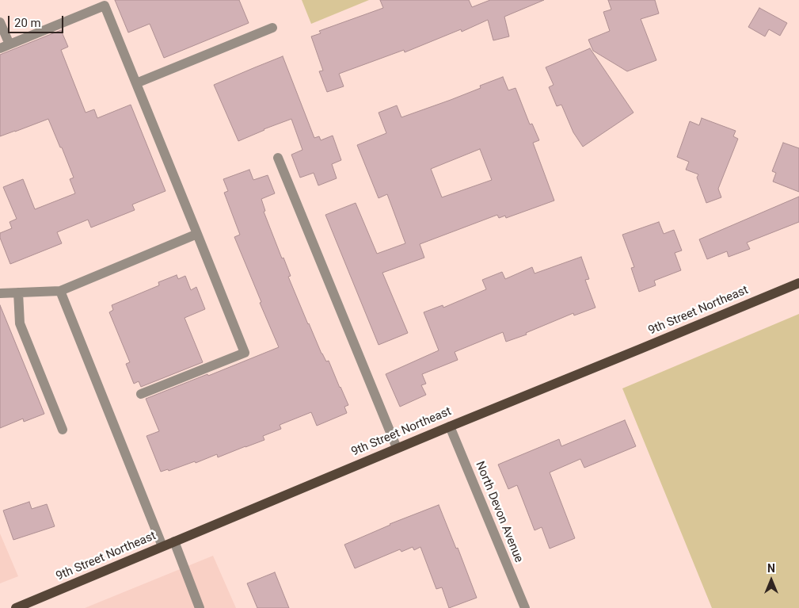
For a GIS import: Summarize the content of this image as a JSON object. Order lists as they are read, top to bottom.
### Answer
{
  "streets": {
    "main road": ["9th Street Northeast"],
    "street": ["North Devon Avenue"]
  },
  "crossings": [
    ["9th Street Northeast", "North Devon Avenue"]
  ],
  "scale_bar": "20 m",
  "north": "top"
}
